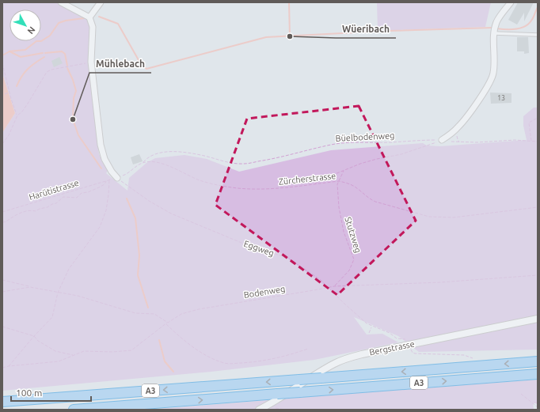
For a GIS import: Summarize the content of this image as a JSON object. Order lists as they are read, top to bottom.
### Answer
{
  "streets": {
    "highway": ["A3"],
    "street": ["Bergstrasse"],
    "path": [
      "Büelbodenweg",
      "Zürcherstrasse",
      "Harütistrasse",
      "Stutzweg",
      "Eggweg",
      "Bodenweg"
    ]
  },
  "crossings": [
    ["Büelbodenweg", "Zürcherstrasse"],
    ["Zürcherstrasse", "Stutzweg"],
    ["Stutzweg", "Bodenweg"],
    ["Eggweg", "Bodenweg"],
    ["Eggweg", "Bergstrasse"]
  ],
  "places": ["Wüeribach", "Mühlebach"],
  "house_numbers": ["13"],
  "scale_bar": "100 m",
  "north": "bottom right"
}
